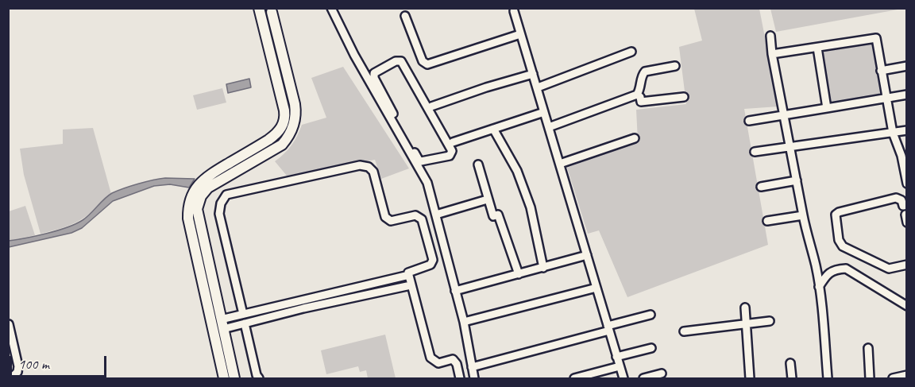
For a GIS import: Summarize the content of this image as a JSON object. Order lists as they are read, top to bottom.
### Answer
{
  "scale_bar": "100 m"
}
